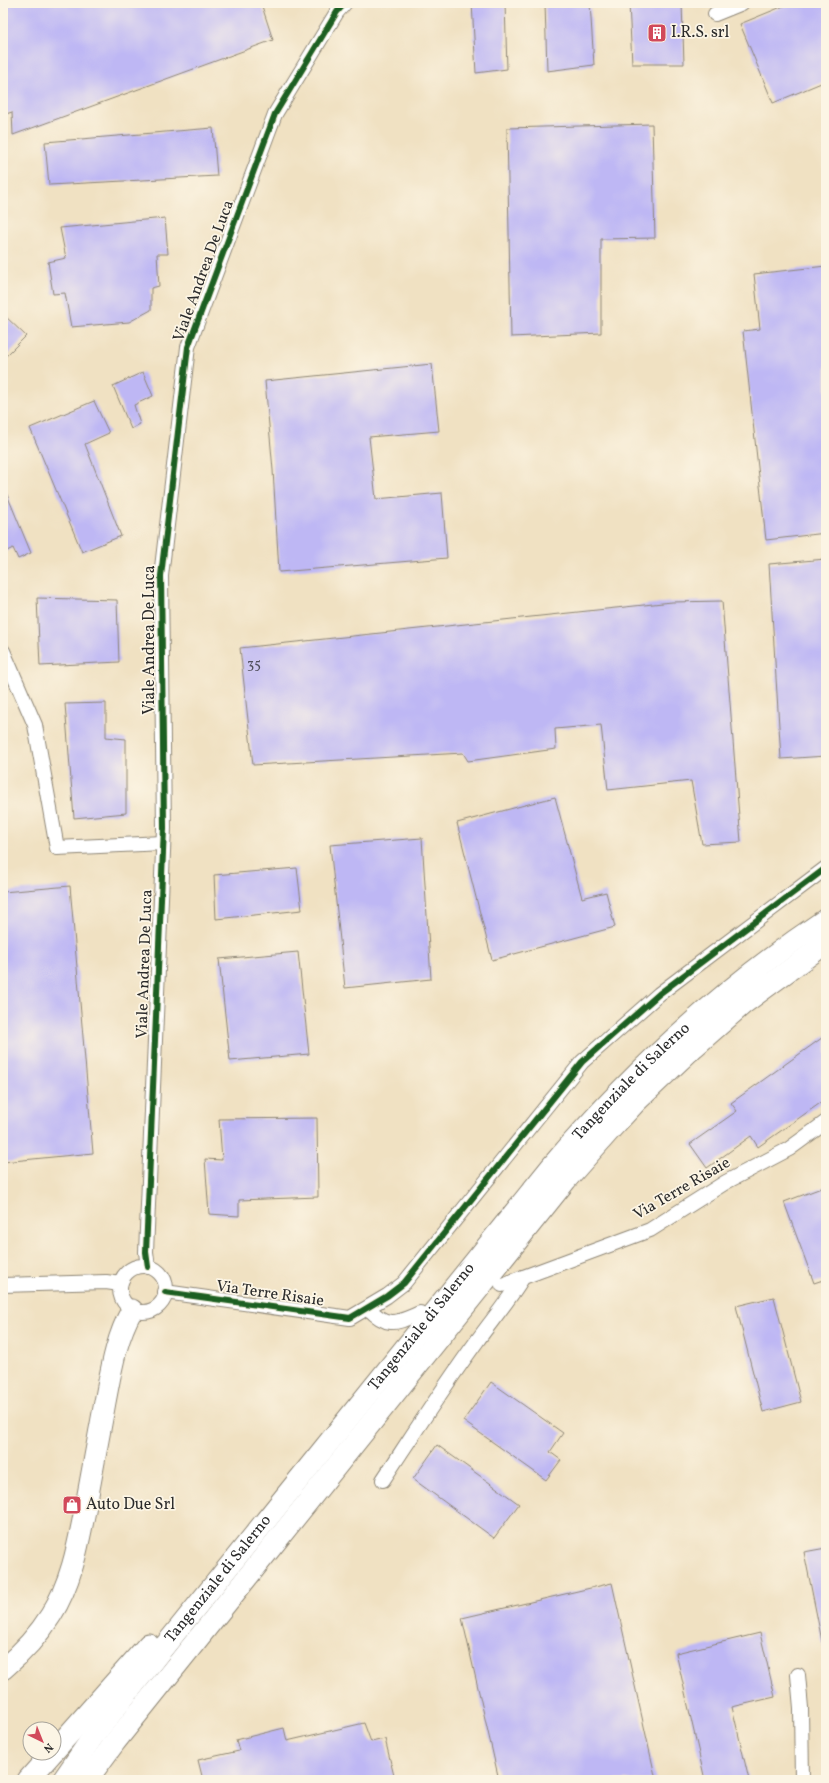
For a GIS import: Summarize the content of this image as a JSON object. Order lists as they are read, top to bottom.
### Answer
{
  "streets": {
    "highway": ["Tangenziale di Salerno"],
    "street": ["Viale Andrea De Luca", "Via Terre Risaie"]
  },
  "crossings": [
    ["Viale Andrea De Luca", "Via Terre Risaie"]
  ],
  "places": {
    "building": ["I.R.S. srl"],
    "shop": ["Auto Due Srl"]
  },
  "house_numbers": ["35"],
  "north": "bottom right"
}
